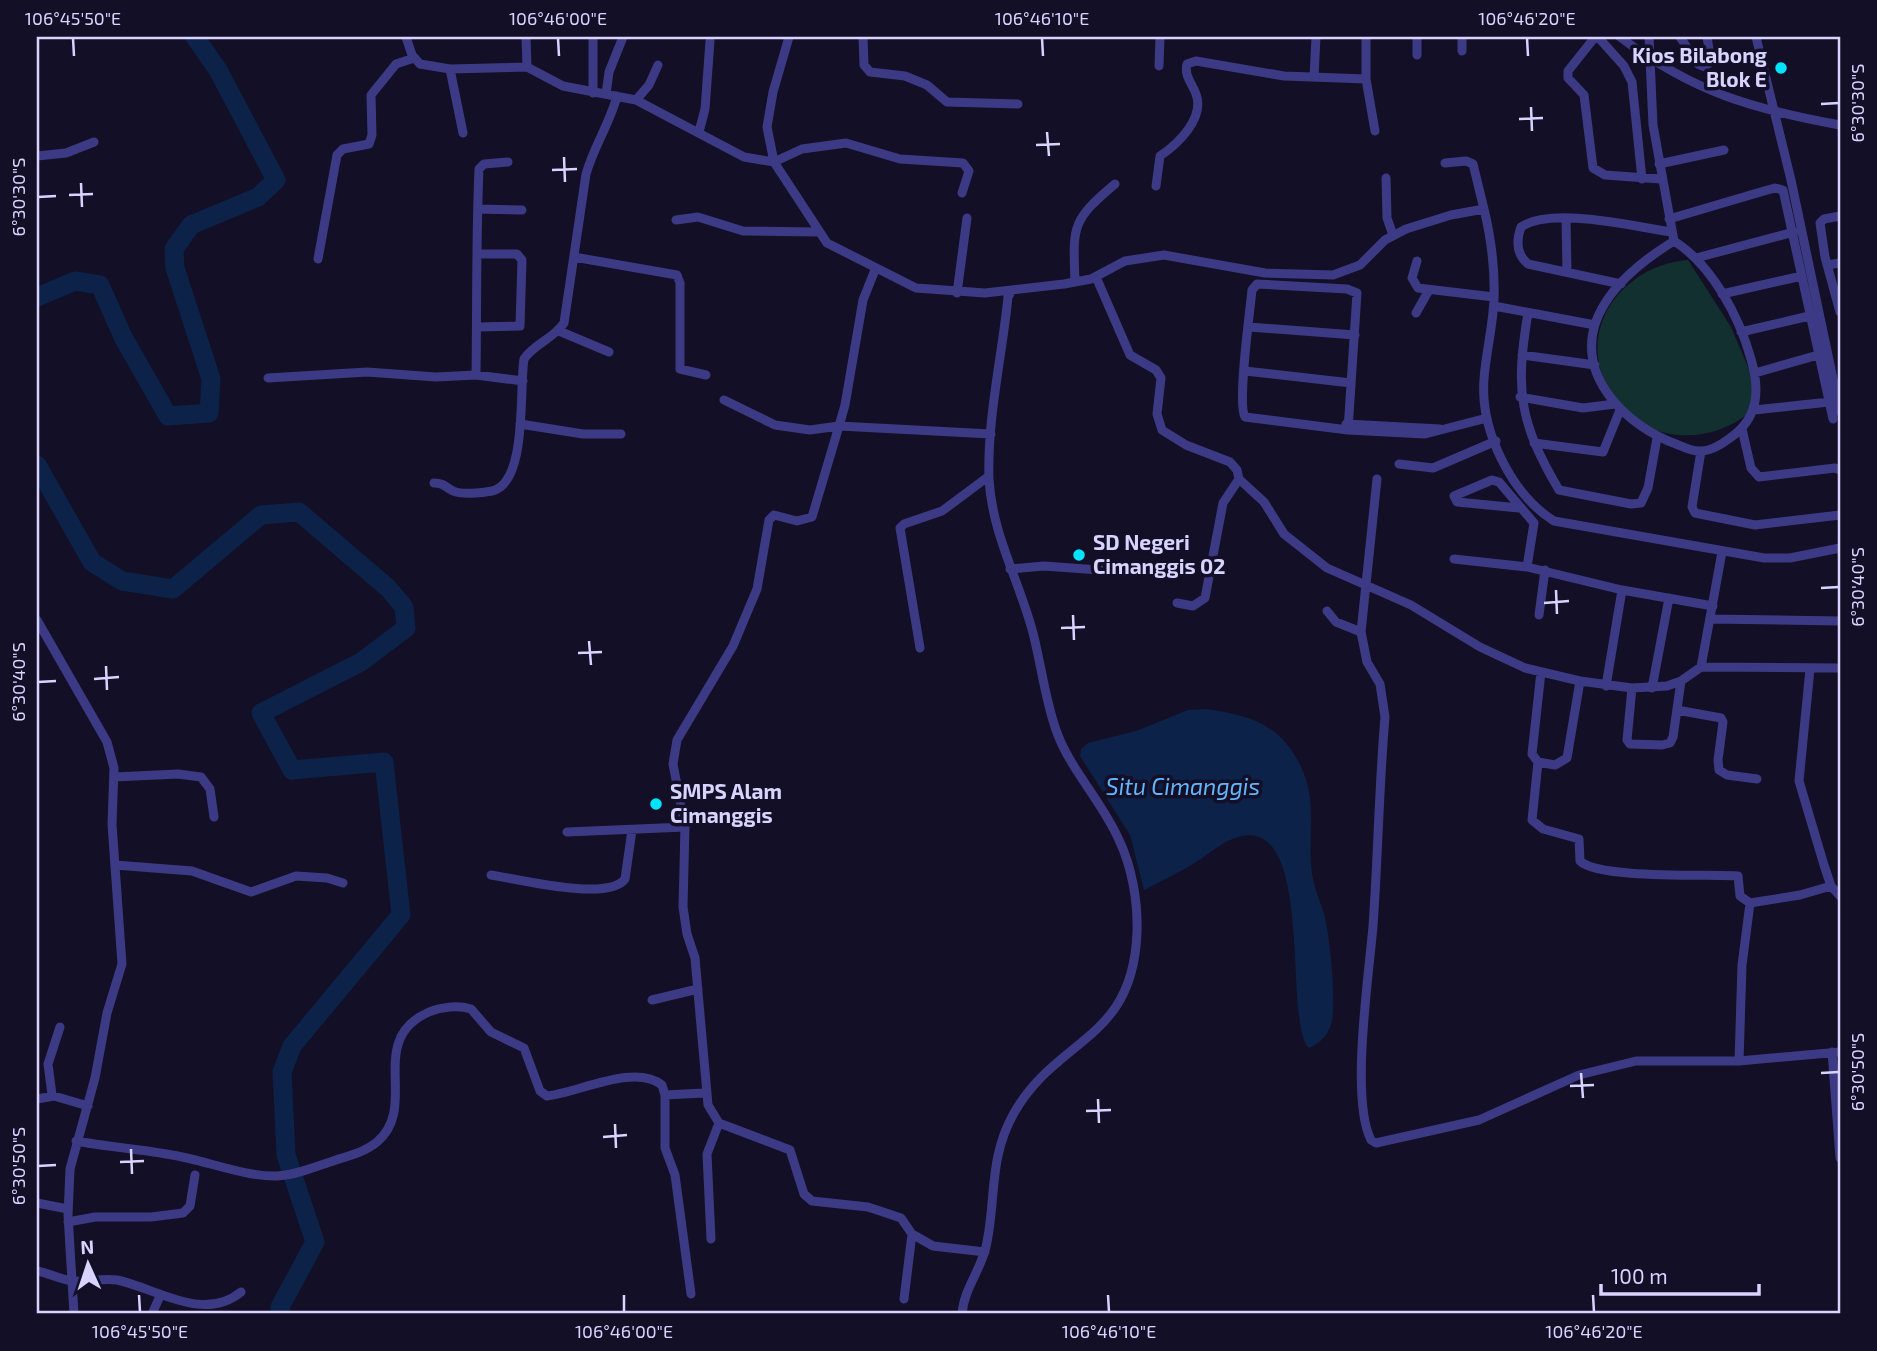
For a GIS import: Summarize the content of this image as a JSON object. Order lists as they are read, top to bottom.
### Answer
{
  "water": ["Situ Cimanggis"],
  "places": ["Kios Bilabong Blok E", "SD Negeri Cimanggis 02", "SMPS Alam Cimanggis"],
  "scale_bar": "100 m",
  "north": "top",
  "coordinates": [
    "106°45'50\"E",
    "106°46'00\"E",
    "106°46'10\"E",
    "106°46'20\"E",
    "6°30'30\"S",
    "6°30'40\"S",
    "6°30'50\"S"
  ]
}
